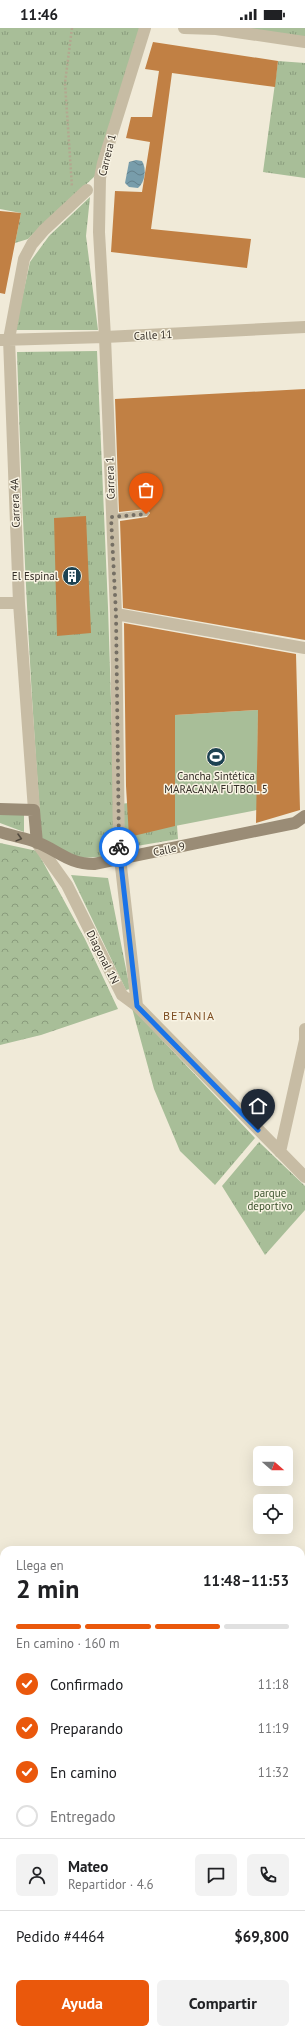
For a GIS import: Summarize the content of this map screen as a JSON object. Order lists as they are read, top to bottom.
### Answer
{
  "streets": {
    "street": [
      "Carrera 1",
      "Calle 11",
      "Carrera 4A",
      "Calle 9",
      "Diagonal 1N"
    ]
  },
  "crossings": [
    ["Carrera 1", "Calle 11"],
    ["Carrera 1", "Calle 9"],
    ["Carrera 1", "Diagonal 1N"],
    ["Calle 11", "Carrera 4A"],
    ["Carrera 4A", "Calle 9"],
    ["Carrera 4A", "Diagonal 1N"],
    ["Calle 9", "Diagonal 1N"]
  ],
  "districts": ["BETANIA"],
  "parks": ["parque deportivo"],
  "places": {
    "building": ["El Espinal"],
    "sports": ["Cancha Sintética MARACANA FÚTBOL 5"]
  },
  "north": "right",
  "page": {
    "status": "11:46",
    "heading": ["2 min", "Llega en", "11:48–11:53"],
    "panel": [
      "Mateo",
      "Repartidor · 4.6",
      "Pedido #4464",
      "$69,800"
    ],
    "bar": "En camino · 160 m",
    "list": [
      ["Confirmado", "11:18"],
      ["Preparando", "11:19"],
      ["En camino", "11:32"],
      "Entregado"
    ],
    "buttons": ["Ayuda", "Compartir"]
  }
}
